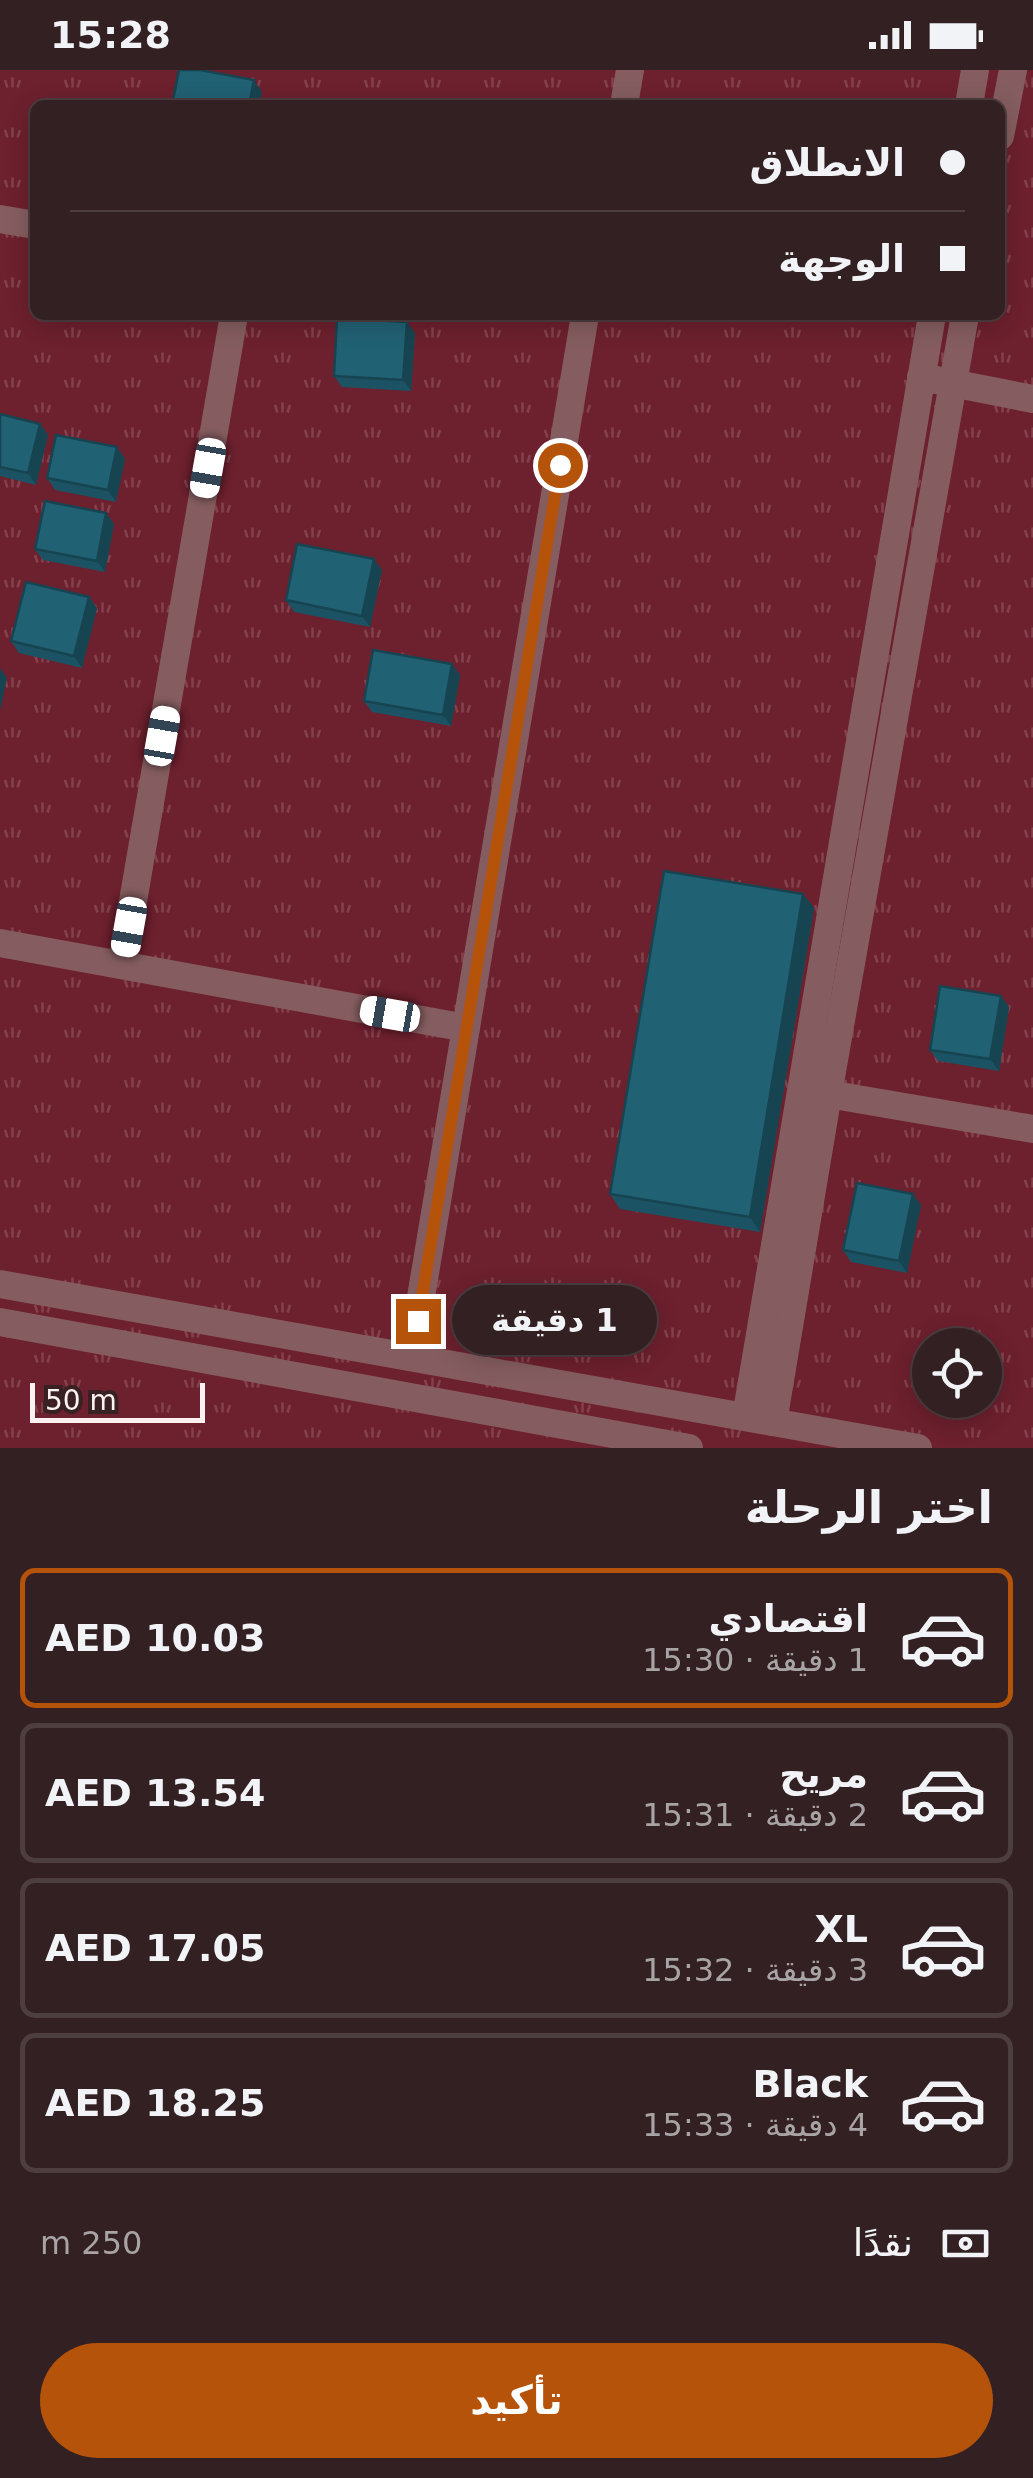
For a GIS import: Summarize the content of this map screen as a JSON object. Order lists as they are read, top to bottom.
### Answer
{
  "scale_bar": "50 m",
  "page": {
    "status": "15:28",
    "banner": ["الانطلاق", "الوجهة"],
    "bubble": "1 دقيقة",
    "scale": "50 m",
    "heading": "اختر الرحلة",
    "list": [
      {
        "name": "اقتصادي",
        "note": "1 دقيقة · 15:30",
        "value": "AED 10.03"
      },
      {
        "name": "مريح",
        "note": "2 دقيقة · 15:31",
        "value": "AED 13.54"
      },
      {
        "name": "XL",
        "note": "3 دقيقة · 15:32",
        "value": "AED 17.05"
      },
      {
        "name": "Black",
        "note": "4 دقيقة · 15:33",
        "value": "AED 18.25"
      }
    ],
    "pay": ["نقدًا", "250 m"],
    "buttons": "تأكيد"
  }
}
